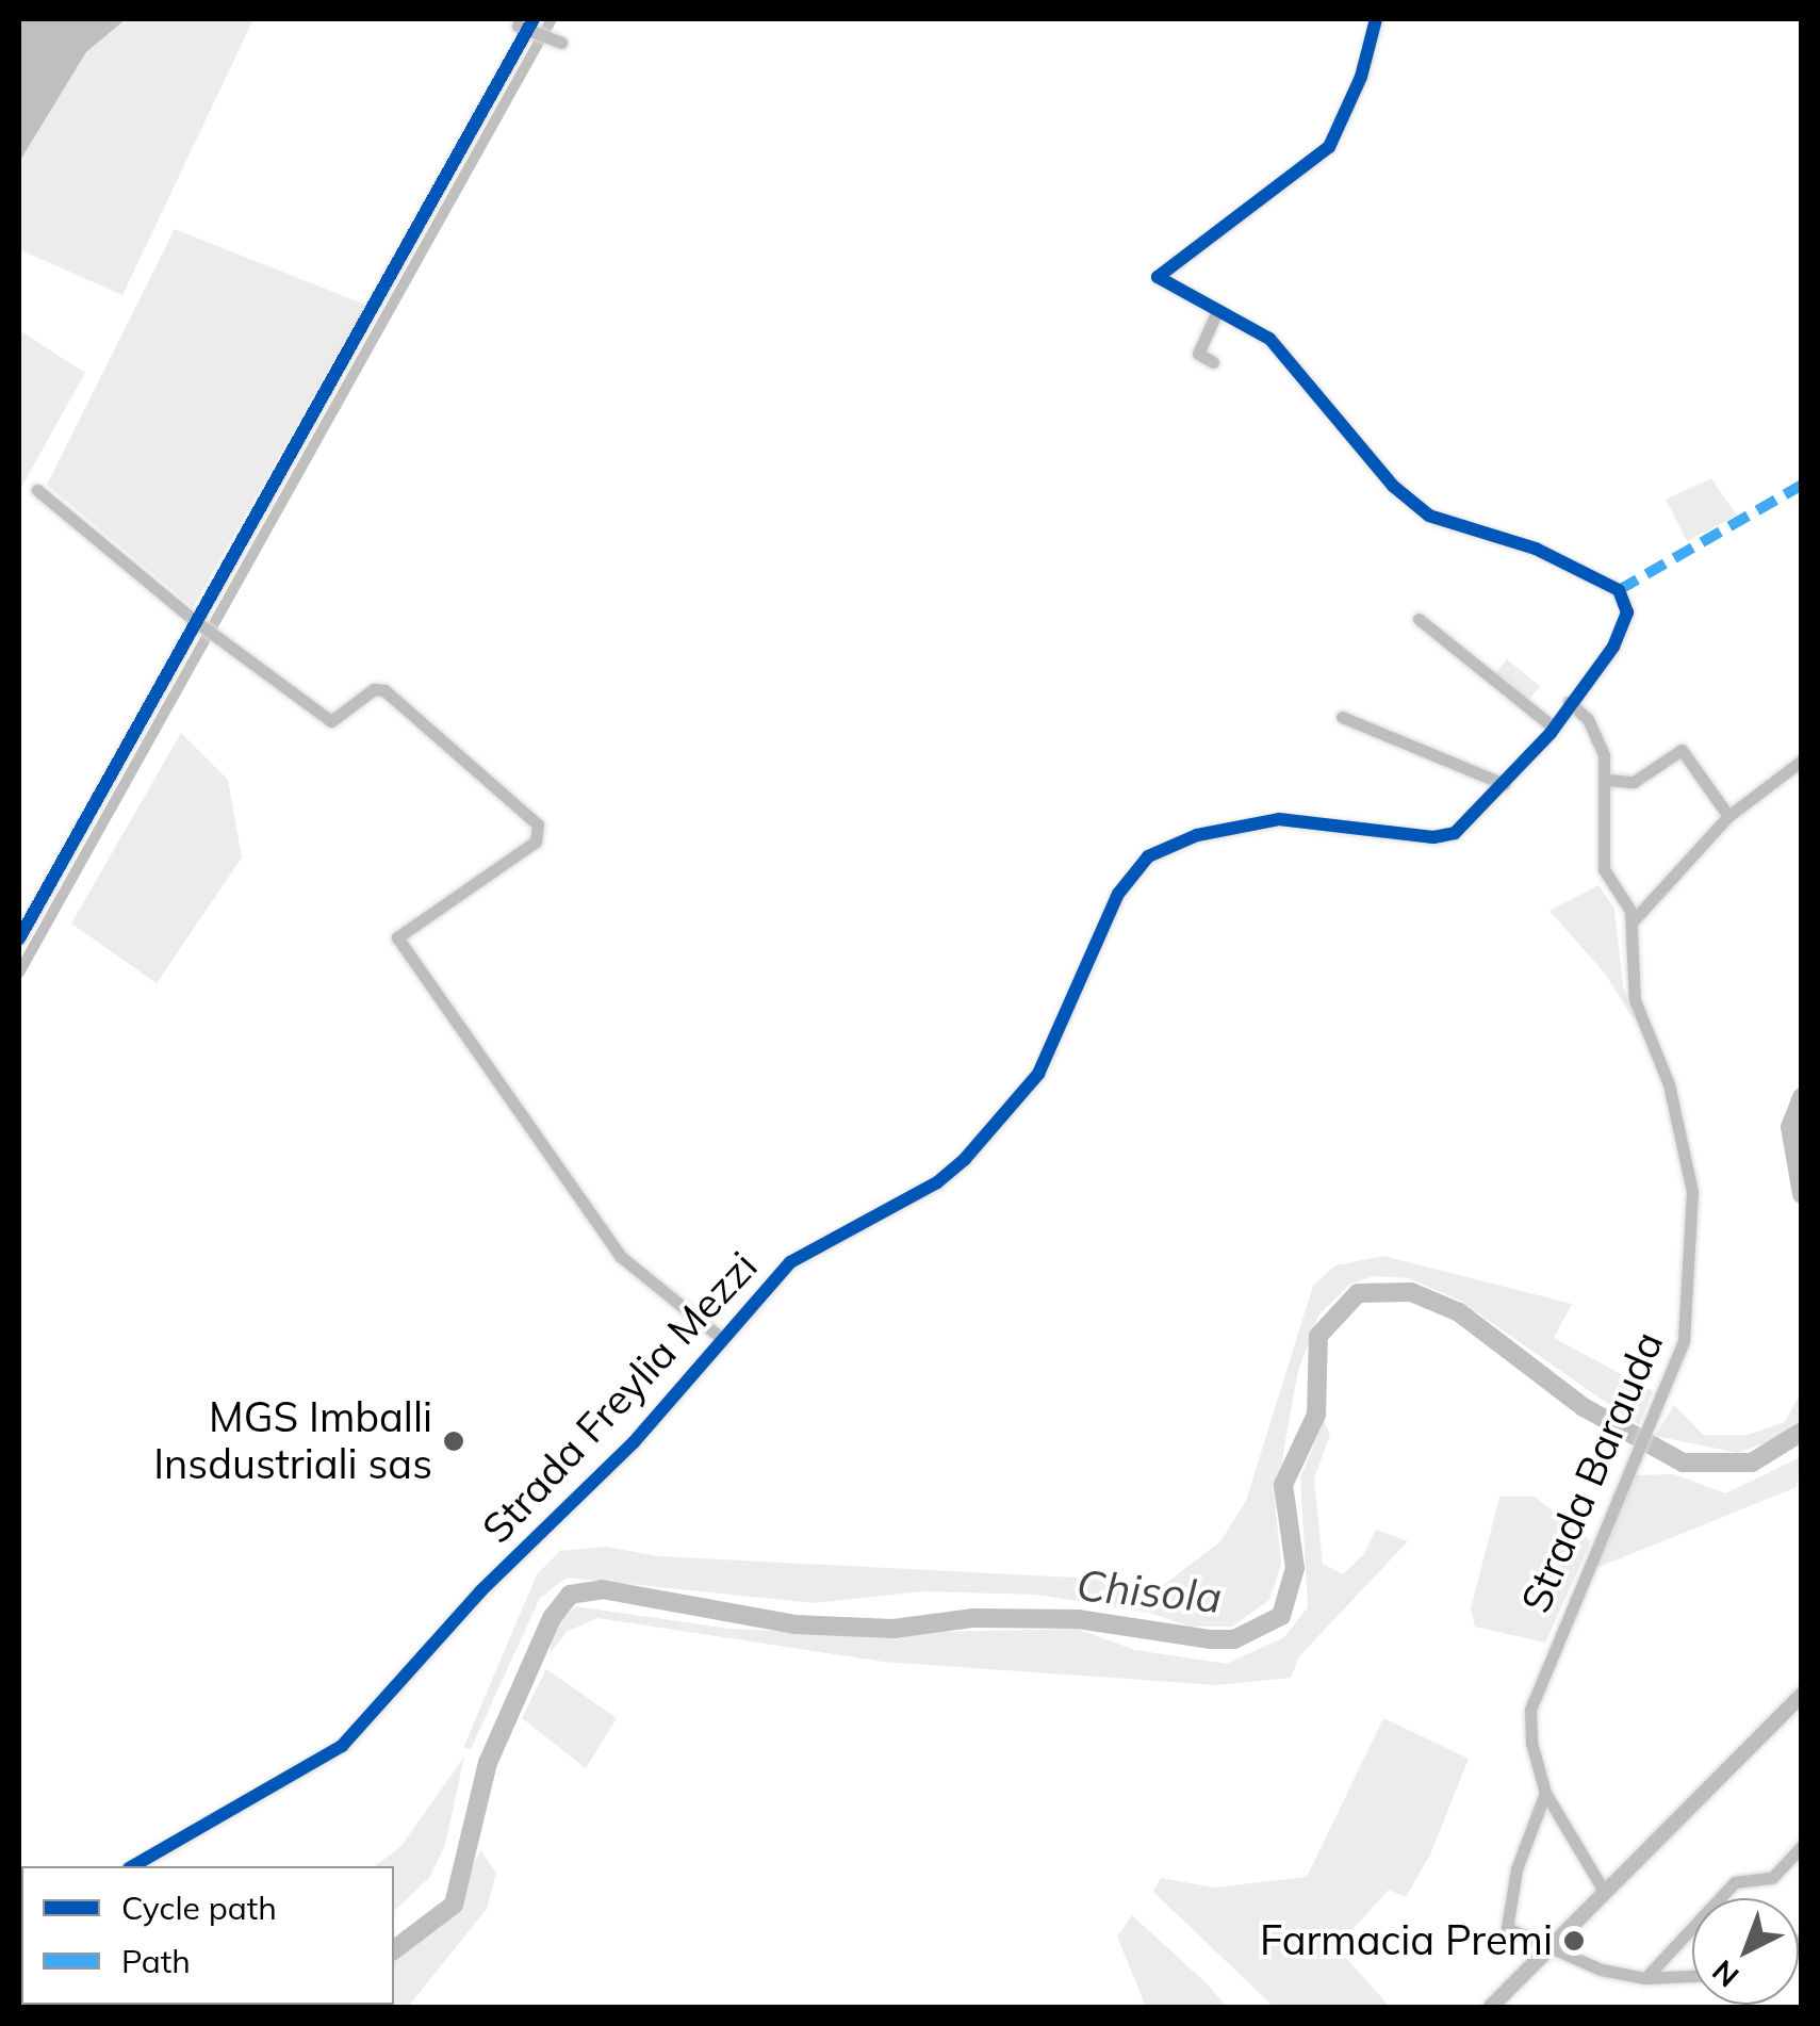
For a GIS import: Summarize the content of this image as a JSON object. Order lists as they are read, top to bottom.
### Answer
{
  "streets": {
    "street": ["Strada Freylia Mezzi", "Strada Barauda"]
  },
  "crossings": [
    ["Strada Freylia Mezzi", "Strada Barauda"]
  ],
  "water": ["Chisola"],
  "places": ["MGS Imballi Insdustriali sas", "Farmacia Premi"],
  "legend": ["Cycle path", "Path"],
  "north": "bottom left"
}
